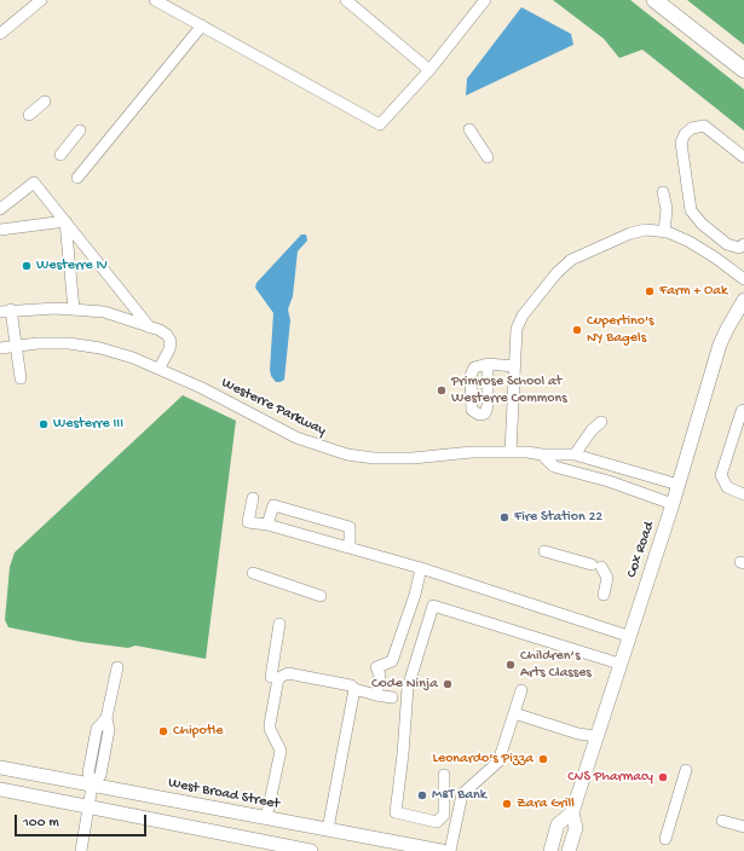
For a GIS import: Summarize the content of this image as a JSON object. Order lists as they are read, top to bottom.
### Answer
{
  "streets": {
    "main road": ["Cox Road", "West Broad Street"],
    "street": ["Westerre Parkway"]
  },
  "crossings": [
    ["Westerre Parkway", "Cox Road"]
  ],
  "places": [
    "Westerre IV",
    "Farm + Oak",
    "Cupertino's NY Bagels",
    "Primrose School at Westerre Commons",
    "Westerre III",
    "Fire Station 22",
    "Children’s Arts Classes",
    "Code Ninja",
    "Chipotle",
    "Leonardo's Pizza",
    "CVS Pharmacy",
    "M&T Bank",
    "Zara Grill"
  ],
  "scale_bar": "100 m"
}
